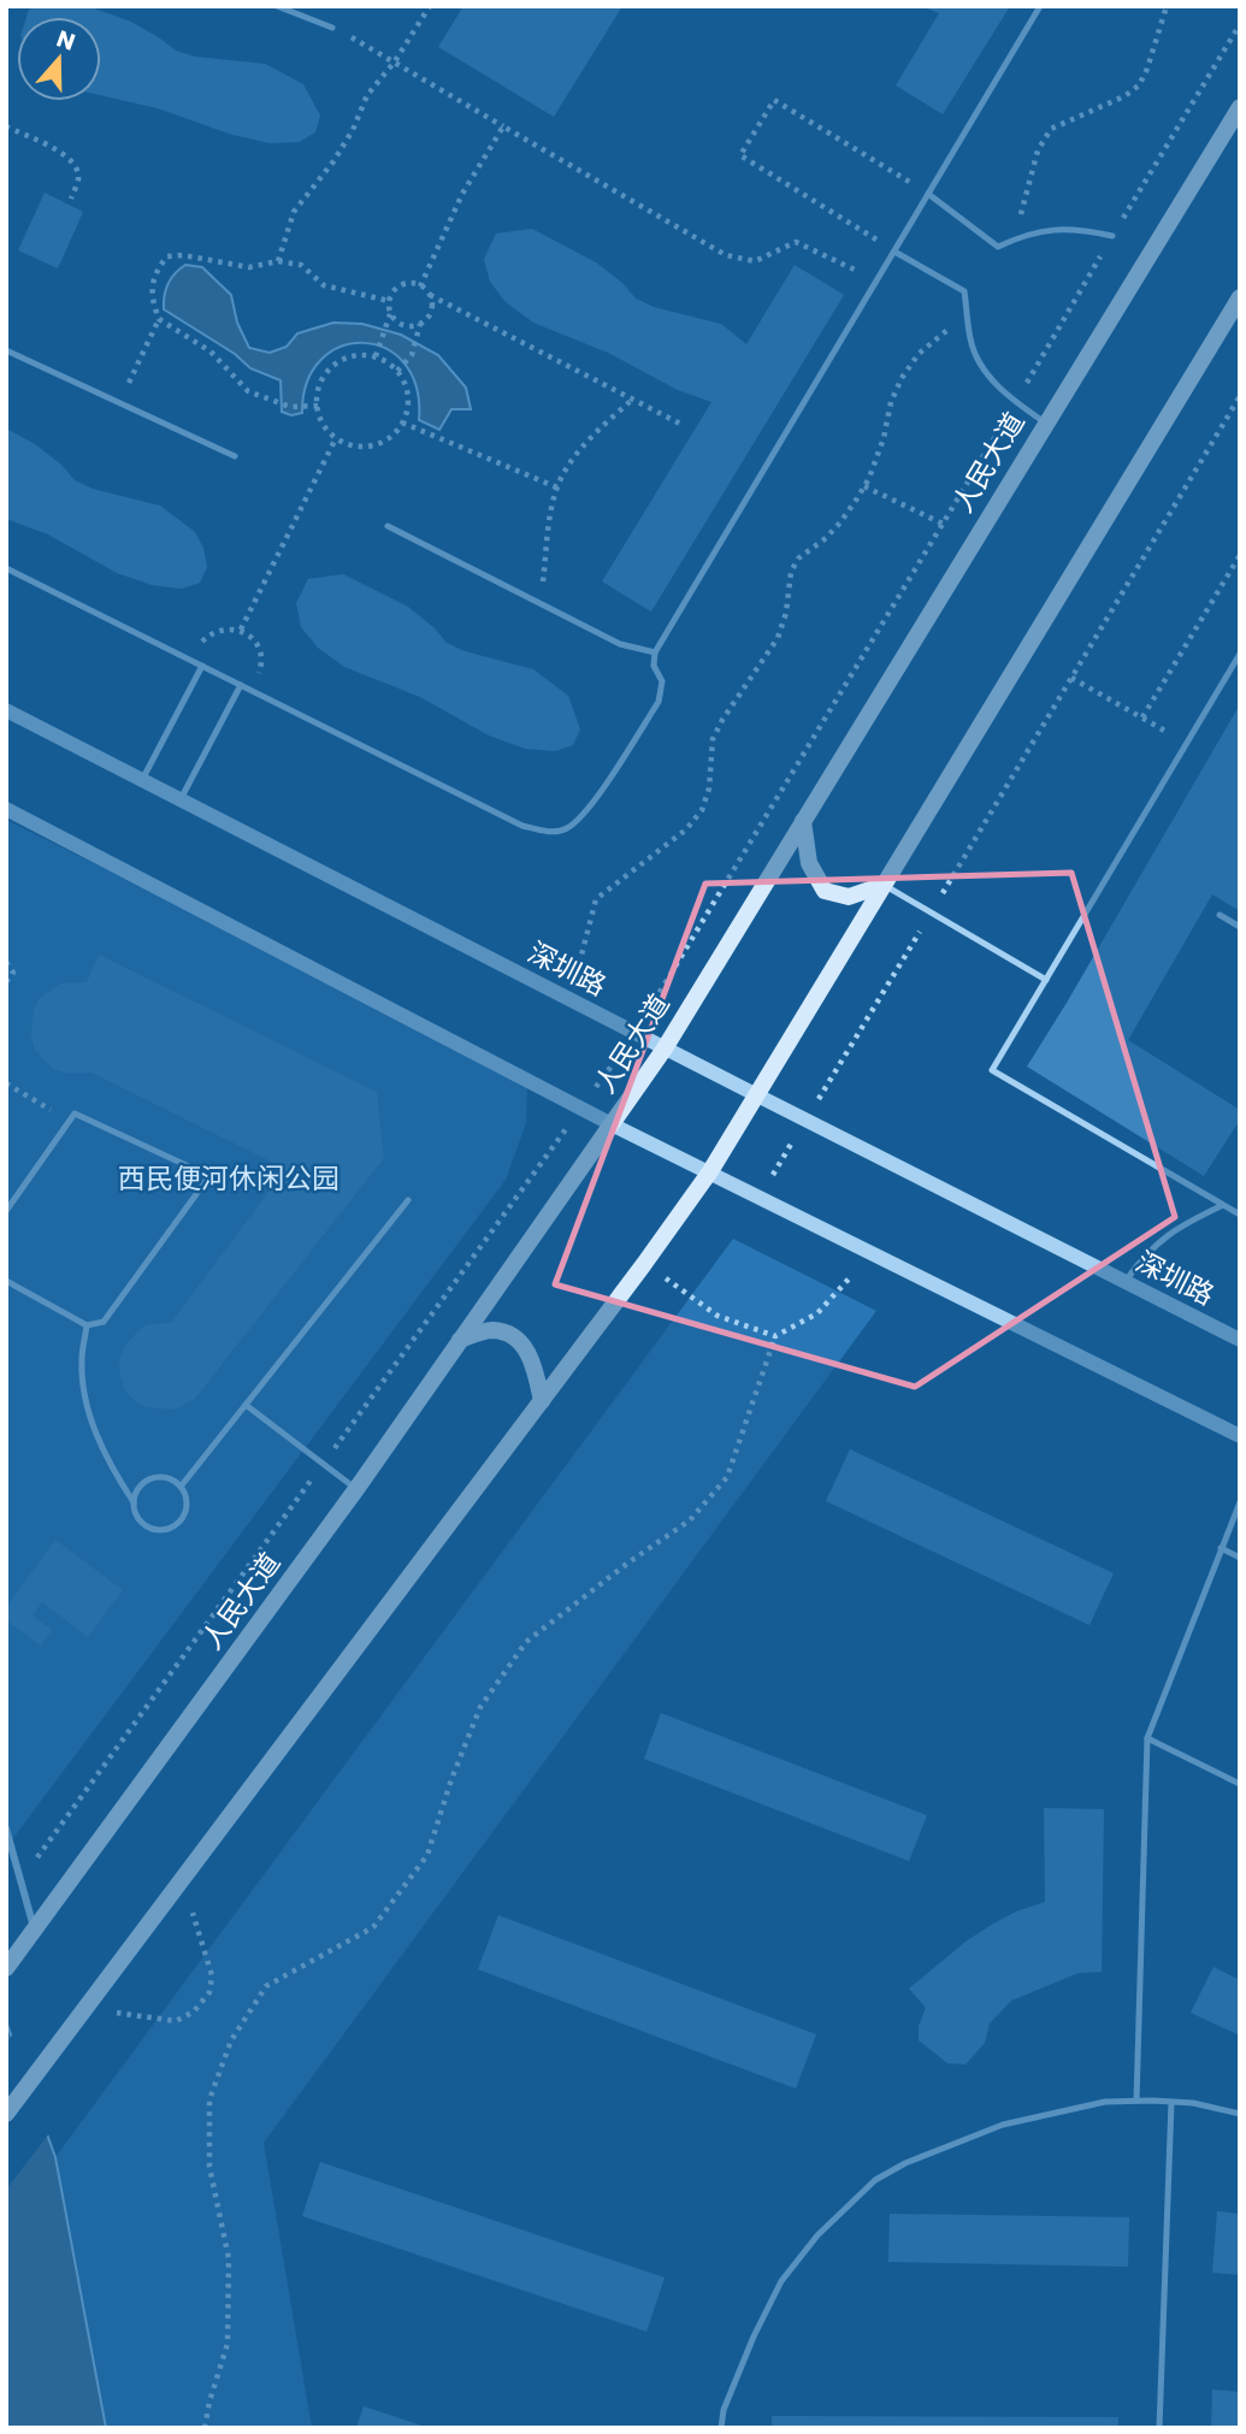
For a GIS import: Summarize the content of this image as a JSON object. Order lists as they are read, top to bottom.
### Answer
{
  "streets": {
    "main road": ["人民大道"],
    "street": ["深圳路"]
  },
  "crossings": [
    ["人民大道", "深圳路"]
  ],
  "parks": ["西民便河休闲公园"],
  "north": "top"
}
